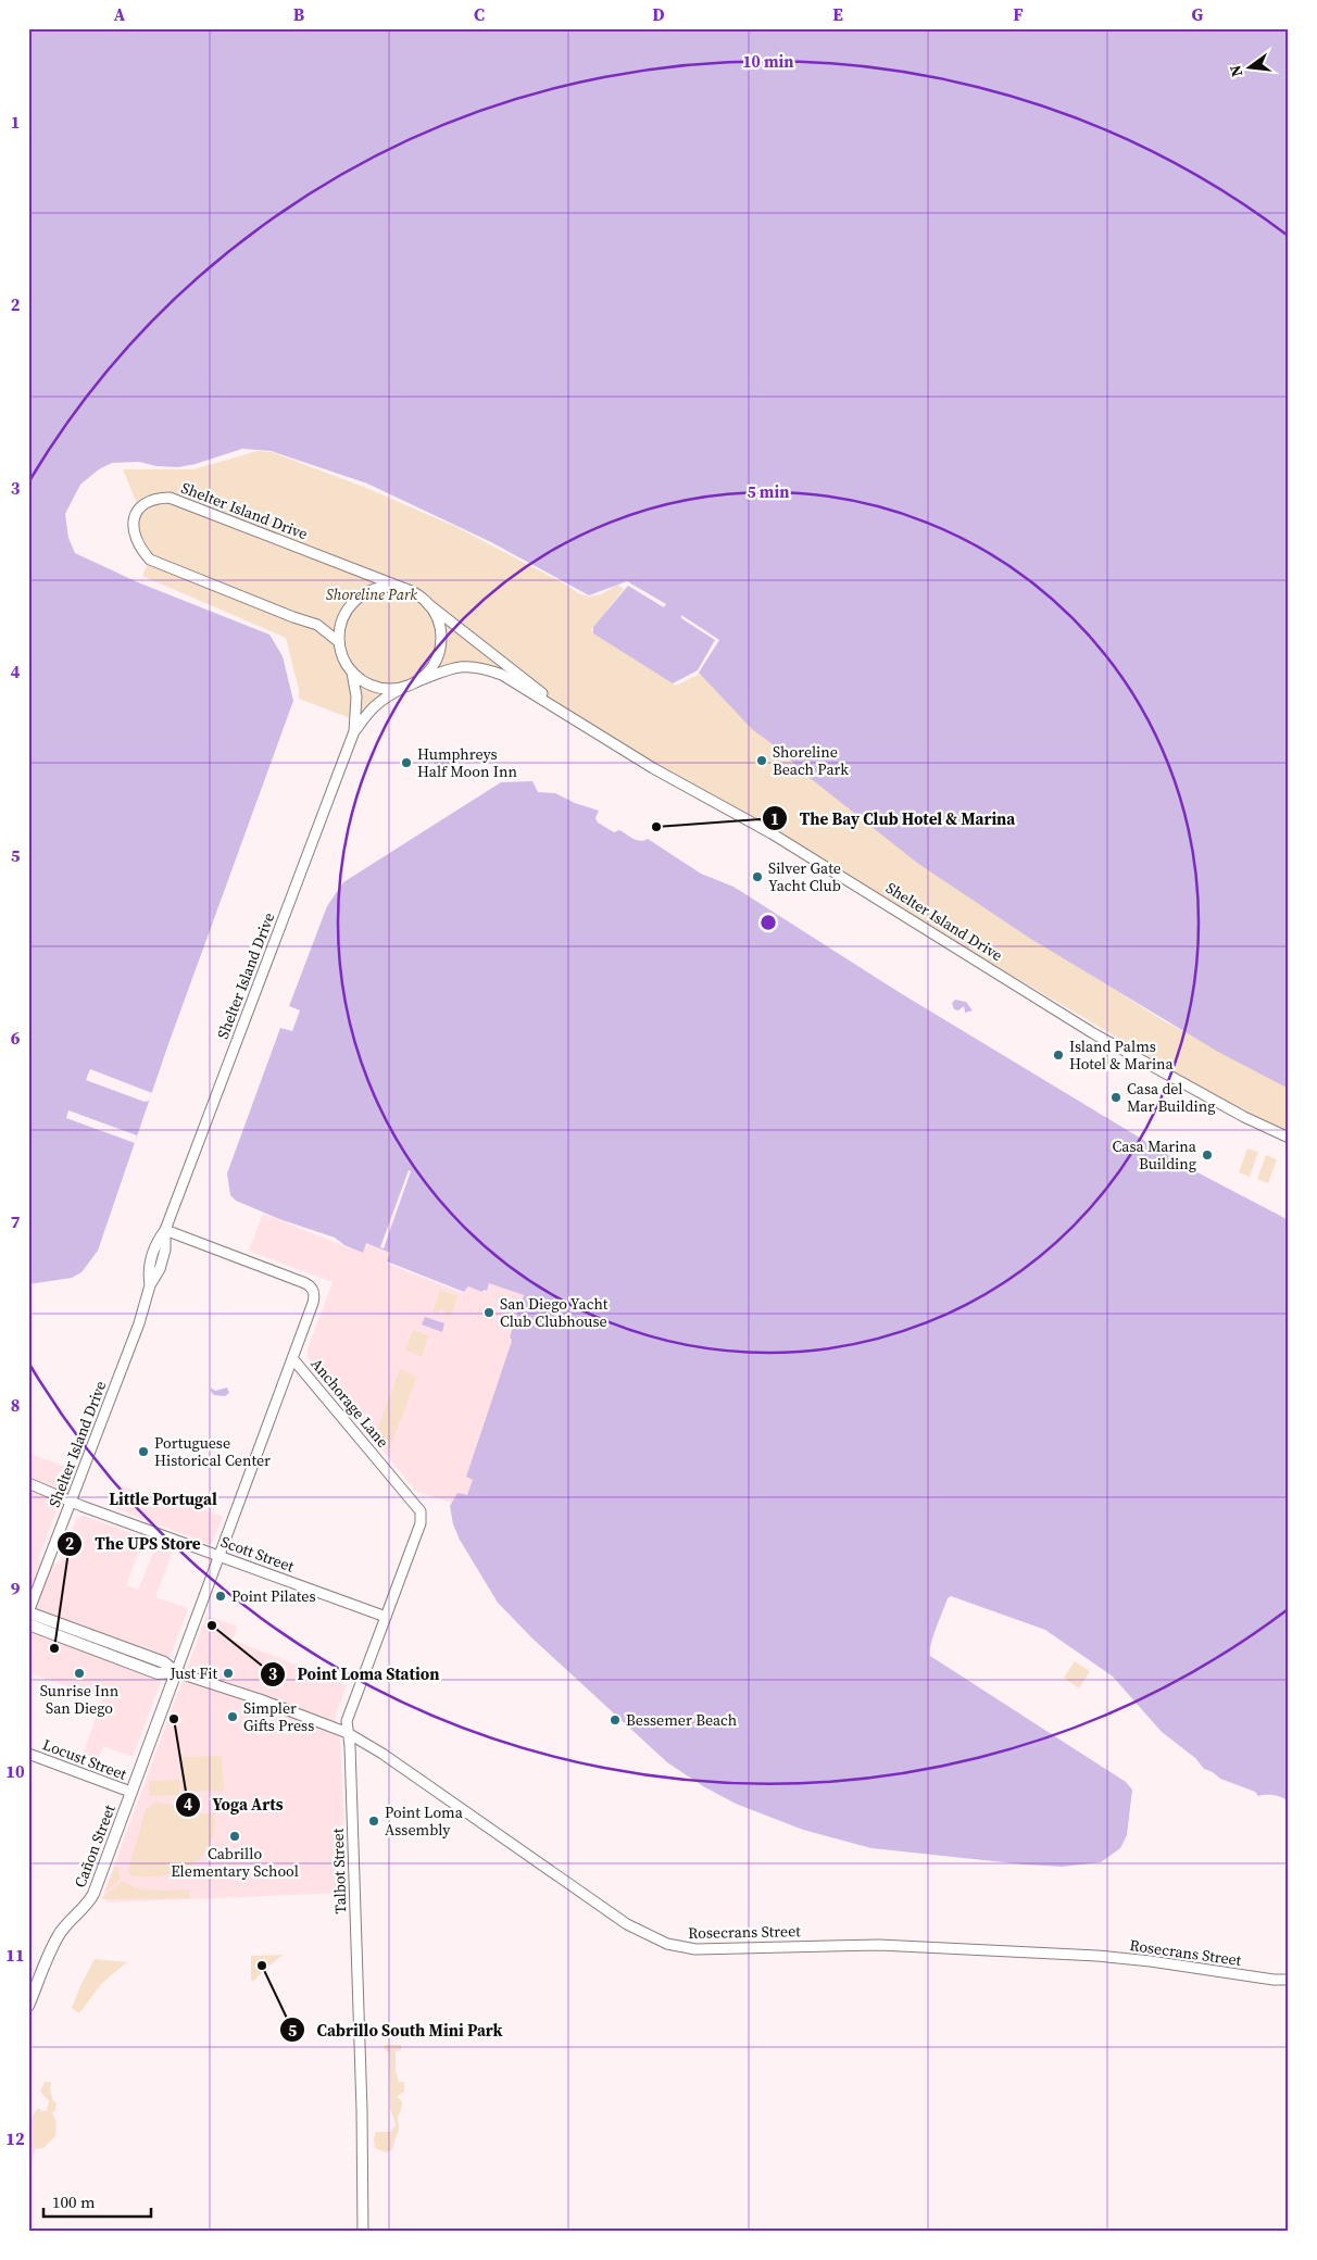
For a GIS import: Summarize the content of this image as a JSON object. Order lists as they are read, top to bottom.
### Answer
{
  "streets": {
    "main road": ["Cañon Street", "Rosecrans Street"],
    "street": [
      "Shelter Island Drive",
      "Anchorage Lane",
      "Scott Street",
      "Locust Street",
      "Talbot Street"
    ]
  },
  "crossings": [
    ["Shelter Island Drive", "Anchorage Lane"],
    ["Shelter Island Drive", "Scott Street"],
    ["Shelter Island Drive", "Rosecrans Street"],
    ["Anchorage Lane", "Talbot Street"],
    ["Scott Street", "Talbot Street"],
    ["Locust Street", "Cañon Street"],
    ["Cañon Street", "Rosecrans Street"],
    ["Talbot Street", "Rosecrans Street"]
  ],
  "districts": ["Little Portugal"],
  "parks": ["Shoreline Park"],
  "places": [
    "Shoreline Beach Park",
    "Humphreys Half Moon Inn",
    "The Bay Club Hotel & Marina",
    "Silver Gate Yacht Club",
    "Island Palms Hotel & Marina",
    "Casa del Mar Building",
    "Casa Marina Building",
    "San Diego Yacht Club Clubhouse",
    "Portuguese Historical Center",
    "Point Pilates",
    "Point Loma Station",
    "The UPS Store",
    "Sunrise Inn San Diego",
    "Just Fit",
    "Simpler Gifts Press",
    "Yoga Arts",
    "Bessemer Beach",
    "Point Loma Assembly",
    "Cabrillo Elementary School",
    "Cabrillo South Mini Park"
  ],
  "scale_bar": "100 m",
  "north": "left",
  "grid": {
    "columns": [
      "A",
      "B",
      "C",
      "D",
      "E",
      "F",
      "G"
    ],
    "rows": [
      "1",
      "2",
      "3",
      "4",
      "5",
      "6",
      "7",
      "8",
      "9",
      "10",
      "11",
      "12"
    ]
  },
  "rings": ["10 min", "5 min"]
}
